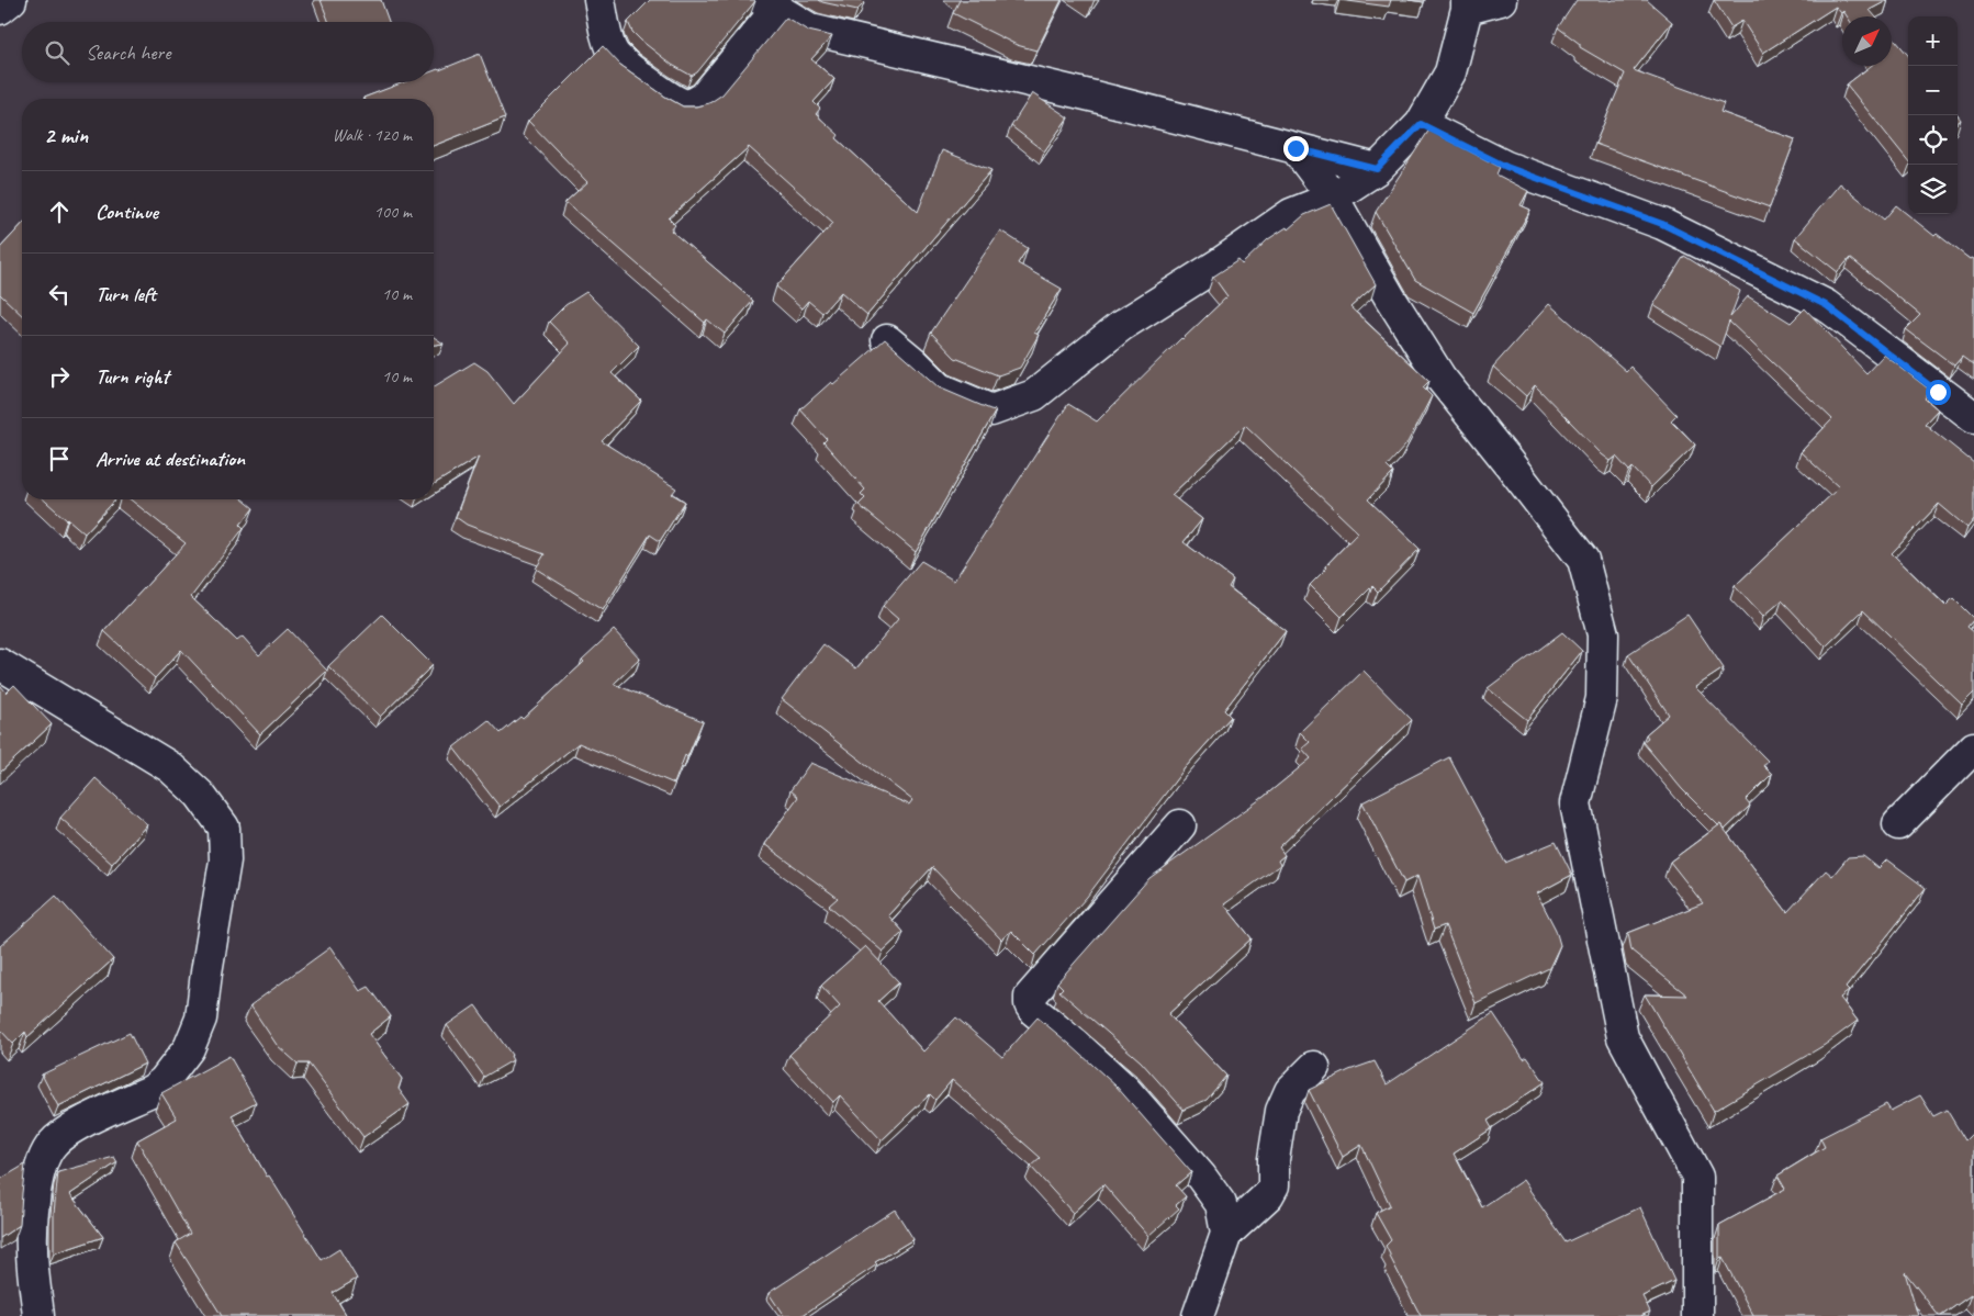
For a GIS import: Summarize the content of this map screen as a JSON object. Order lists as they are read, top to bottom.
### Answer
{
  "north": "top right",
  "page": {
    "map_buttons": ["+", "−"],
    "search": "Search here",
    "heading": ["2 min", "Walk · 120 m"],
    "list": [
      ["Continue", "100 m"],
      ["Turn left", "10 m"],
      ["Turn right", "10 m"],
      "Arrive at destination"
    ]
  }
}
